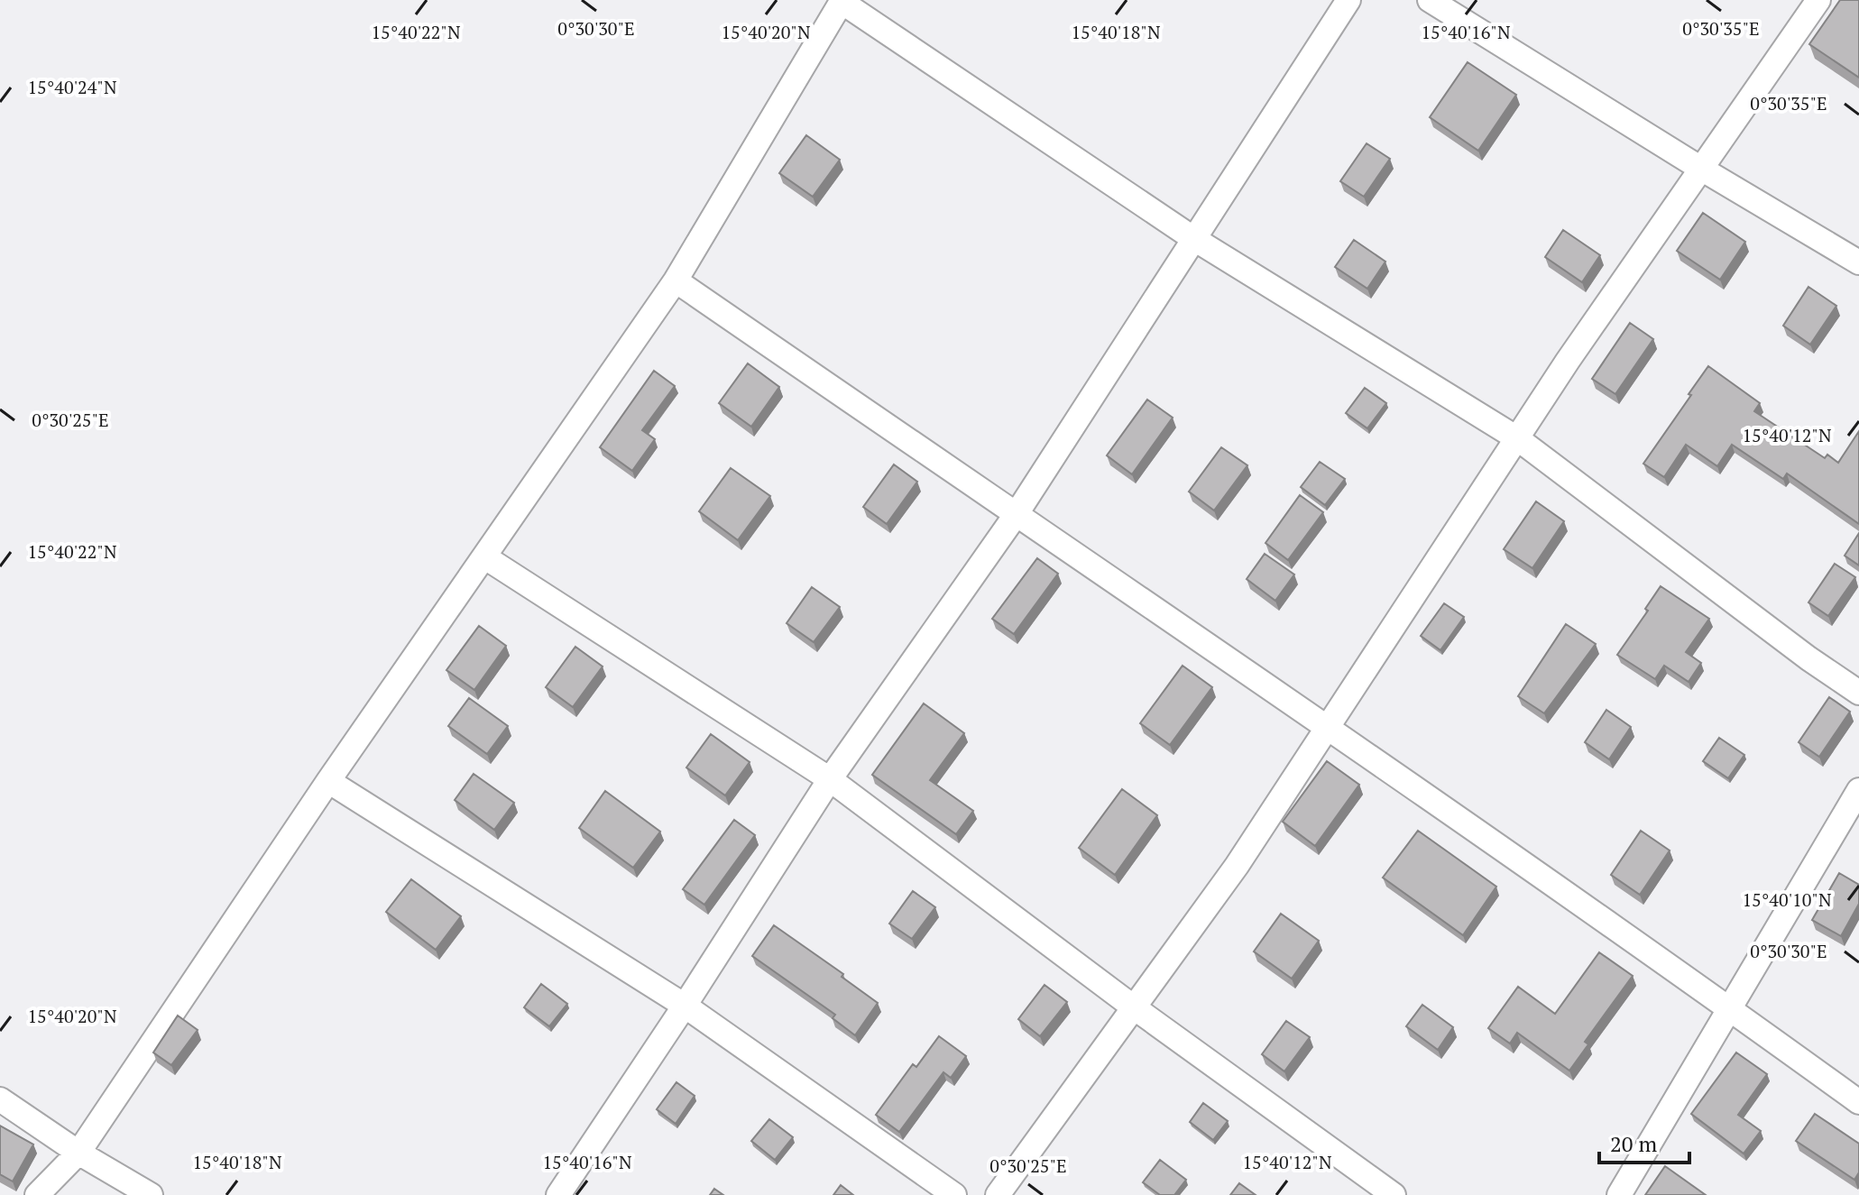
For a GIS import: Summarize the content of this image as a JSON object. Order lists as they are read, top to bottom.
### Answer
{
  "scale_bar": "20 m",
  "coordinates": [
    "0°30'30\"E",
    "0°30'35\"E",
    "15°40'22\"N",
    "15°40'20\"N",
    "15°40'18\"N",
    "15°40'16\"N",
    "15°40'24\"N",
    "0°30'25\"E",
    "15°40'12\"N",
    "15°40'10\"N"
  ]
}
